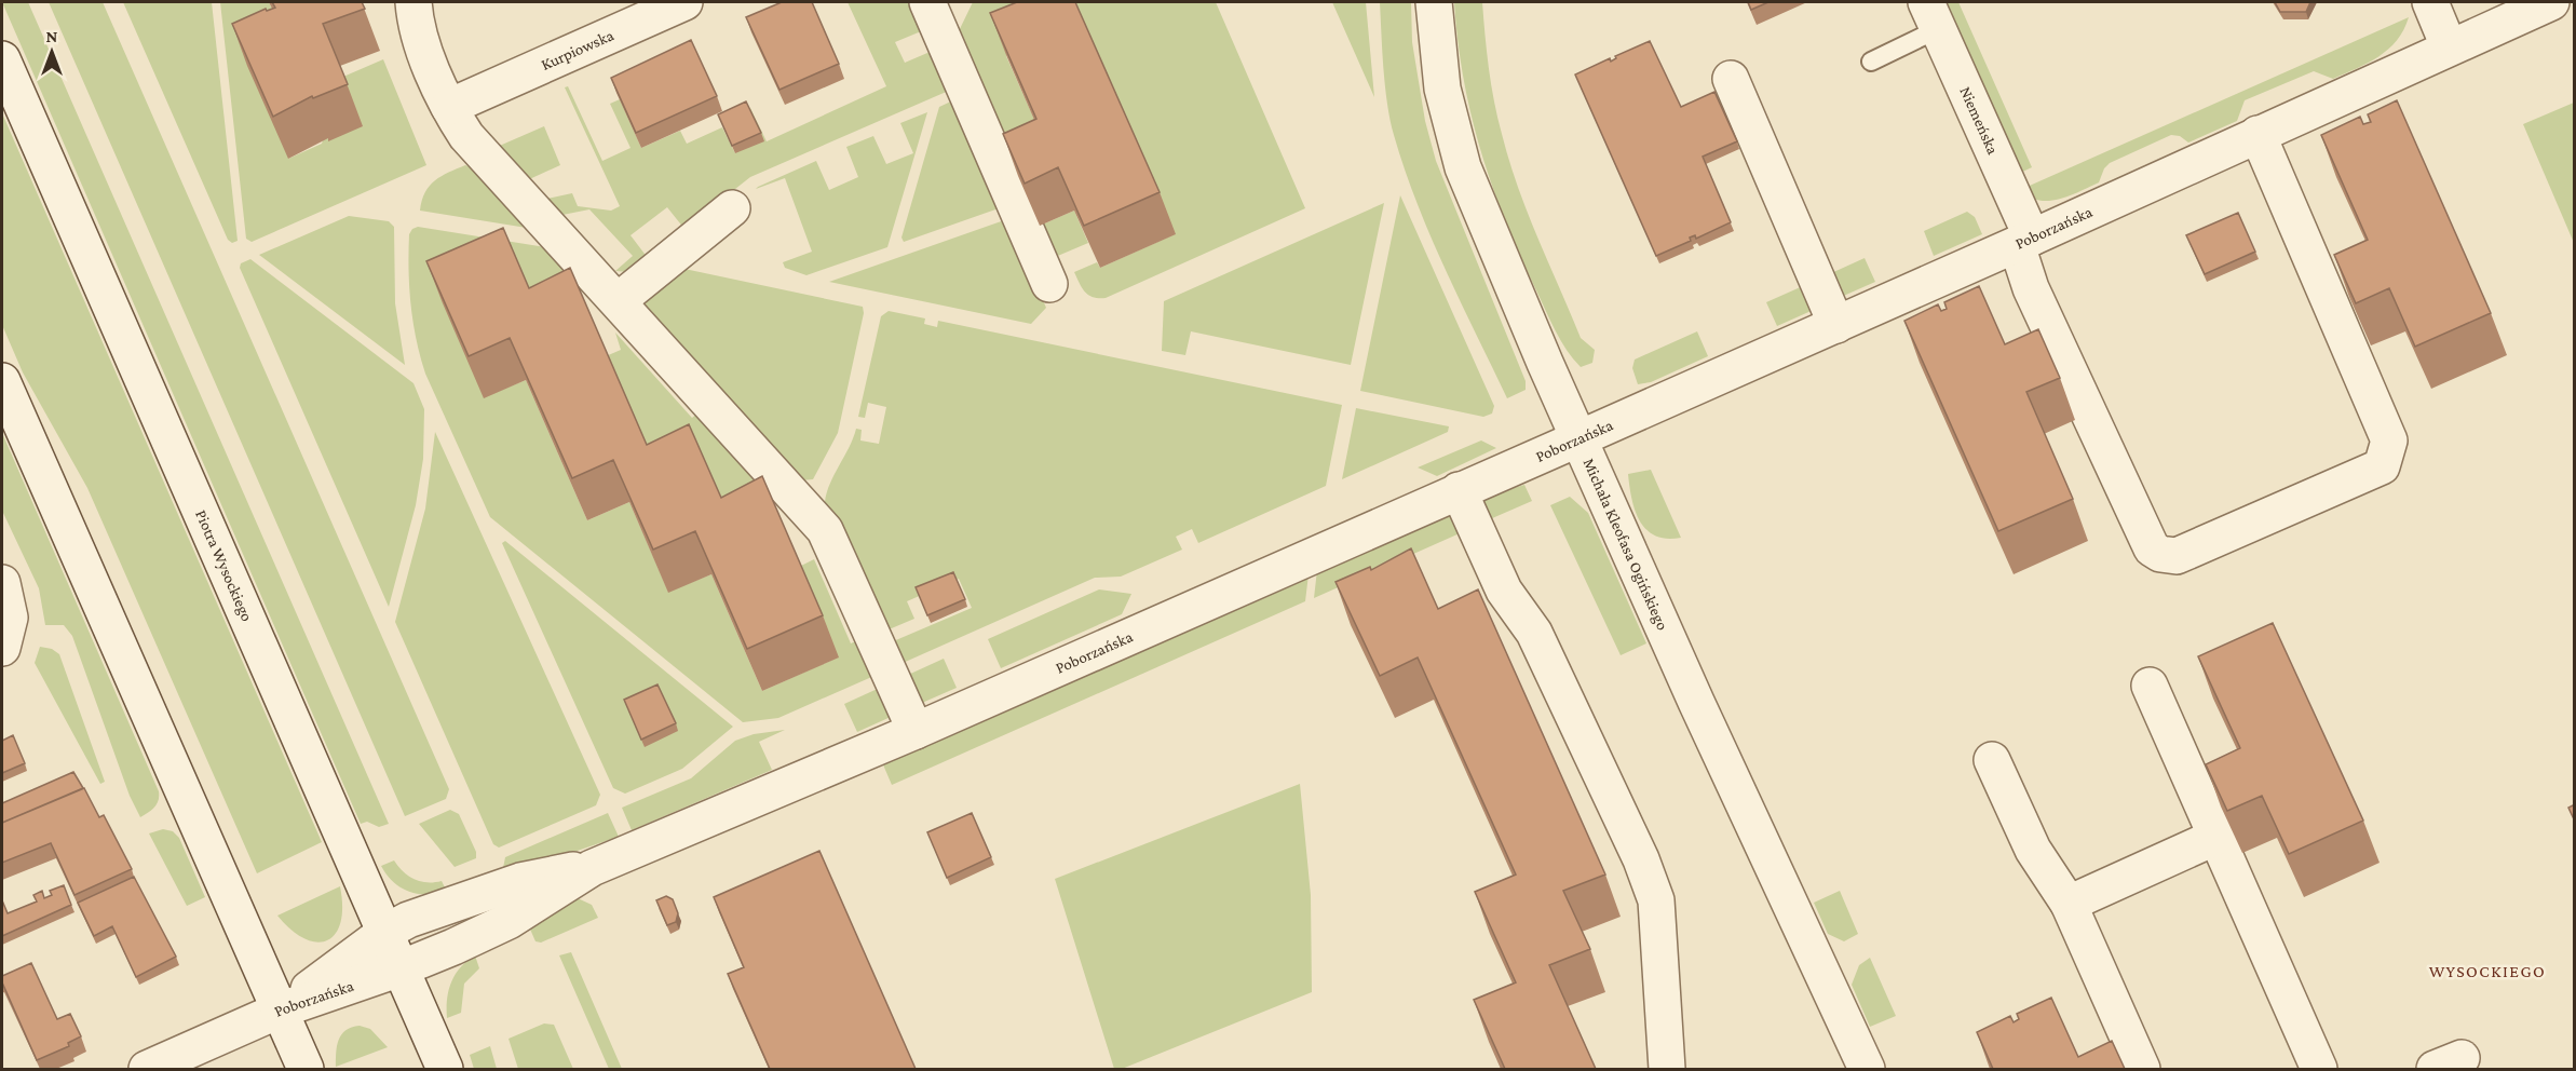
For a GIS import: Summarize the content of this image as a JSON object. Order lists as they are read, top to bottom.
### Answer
{
  "streets": {
    "street": [
      "Kurpiowska",
      "Niemeńska",
      "Poborzańska",
      "Michała Kleofasa Ogińskiego",
      "Piotra Wysockiego"
    ]
  },
  "crossings": [
    ["Niemeńska", "Poborzańska"],
    ["Poborzańska", "Michała Kleofasa Ogińskiego"],
    ["Poborzańska", "Piotra Wysockiego"]
  ],
  "districts": ["WYSOCKIEGO"],
  "north": "top"
}
